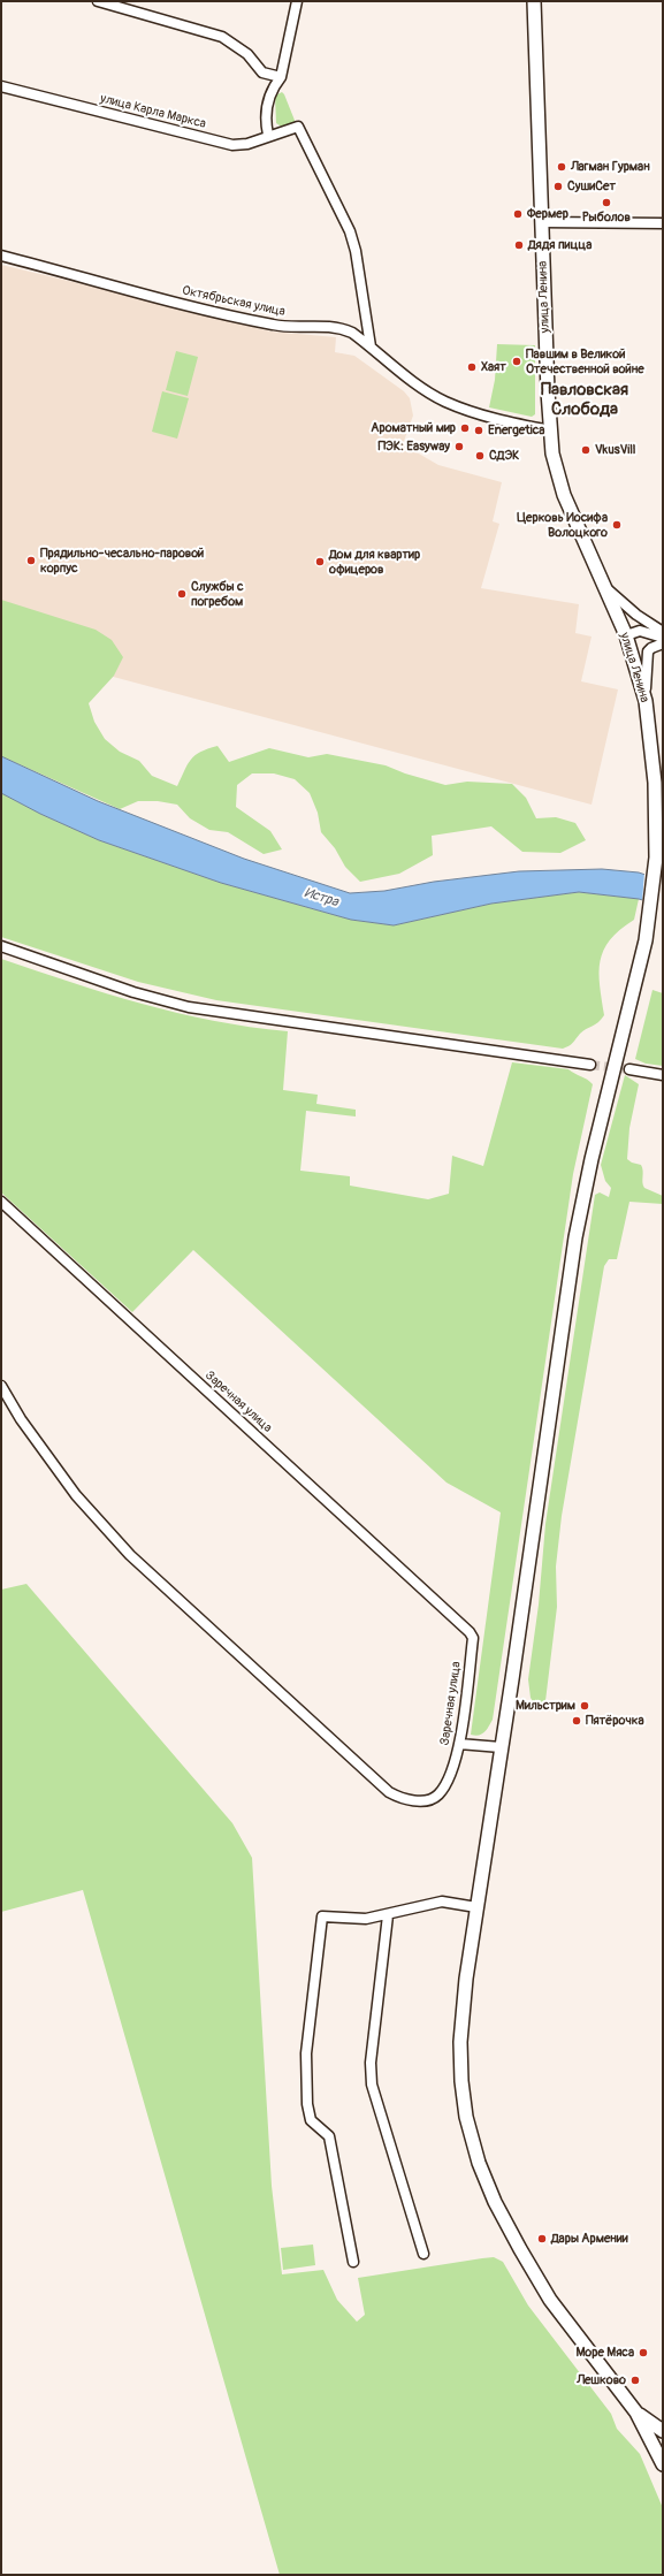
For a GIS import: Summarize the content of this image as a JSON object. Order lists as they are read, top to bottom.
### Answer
{
  "streets": {
    "main road": ["улица Ленина"],
    "street": ["улица Карла Маркса", "Октябрьская улица", "Заречная улица"]
  },
  "crossings": [
    ["улица Карла Маркса", "Октябрьская улица"],
    ["улица Ленина", "Октябрьская улица"]
  ],
  "districts": ["Павловская Слобода"],
  "water": ["Истра"],
  "places": [
    "Лагман Гурман",
    "СушиСет",
    "Рыболов",
    "Фермер",
    "Дядя пицца",
    "Павшим в Великой Отечественной войне",
    "Хаят",
    "Ароматный мир",
    "Energetica",
    "ПЭК: Easyway",
    "VkusVill",
    "СДЭК",
    "Церковь Иосифа Волоцкого",
    "Прядильно-чесально-паровой корпус",
    "Дом для квартир офицеров",
    "Службы с погребом",
    "Мильстрим",
    "Пятёрочка",
    "Дары Армении",
    "Море Мяса",
    "Лешково"
  ]
}
